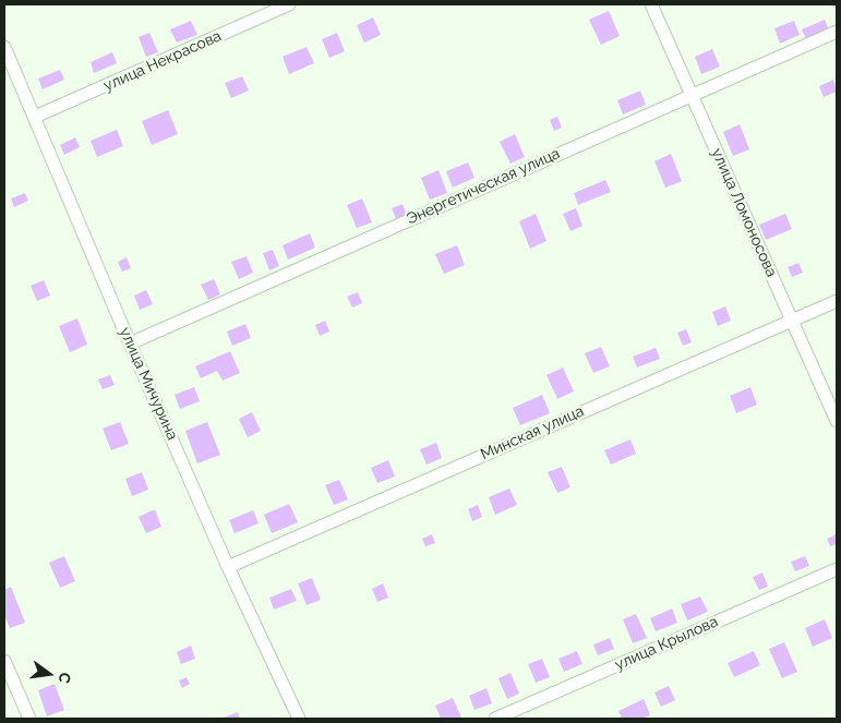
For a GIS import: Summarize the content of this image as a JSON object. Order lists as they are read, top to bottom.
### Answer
{
  "streets": {
    "street": [
      "улица Некрасова",
      "Энергетическая улица",
      "улица Ломоносова",
      "улица Мичурина",
      "Минская улица",
      "улица Крылова"
    ]
  },
  "crossings": [
    ["улица Некрасова", "улица Мичурина"],
    ["Энергетическая улица", "улица Ломоносова"],
    ["Энергетическая улица", "улица Мичурина"],
    ["улица Ломоносова", "Минская улица"],
    ["улица Мичурина", "Минская улица"]
  ],
  "north": "right"
}
